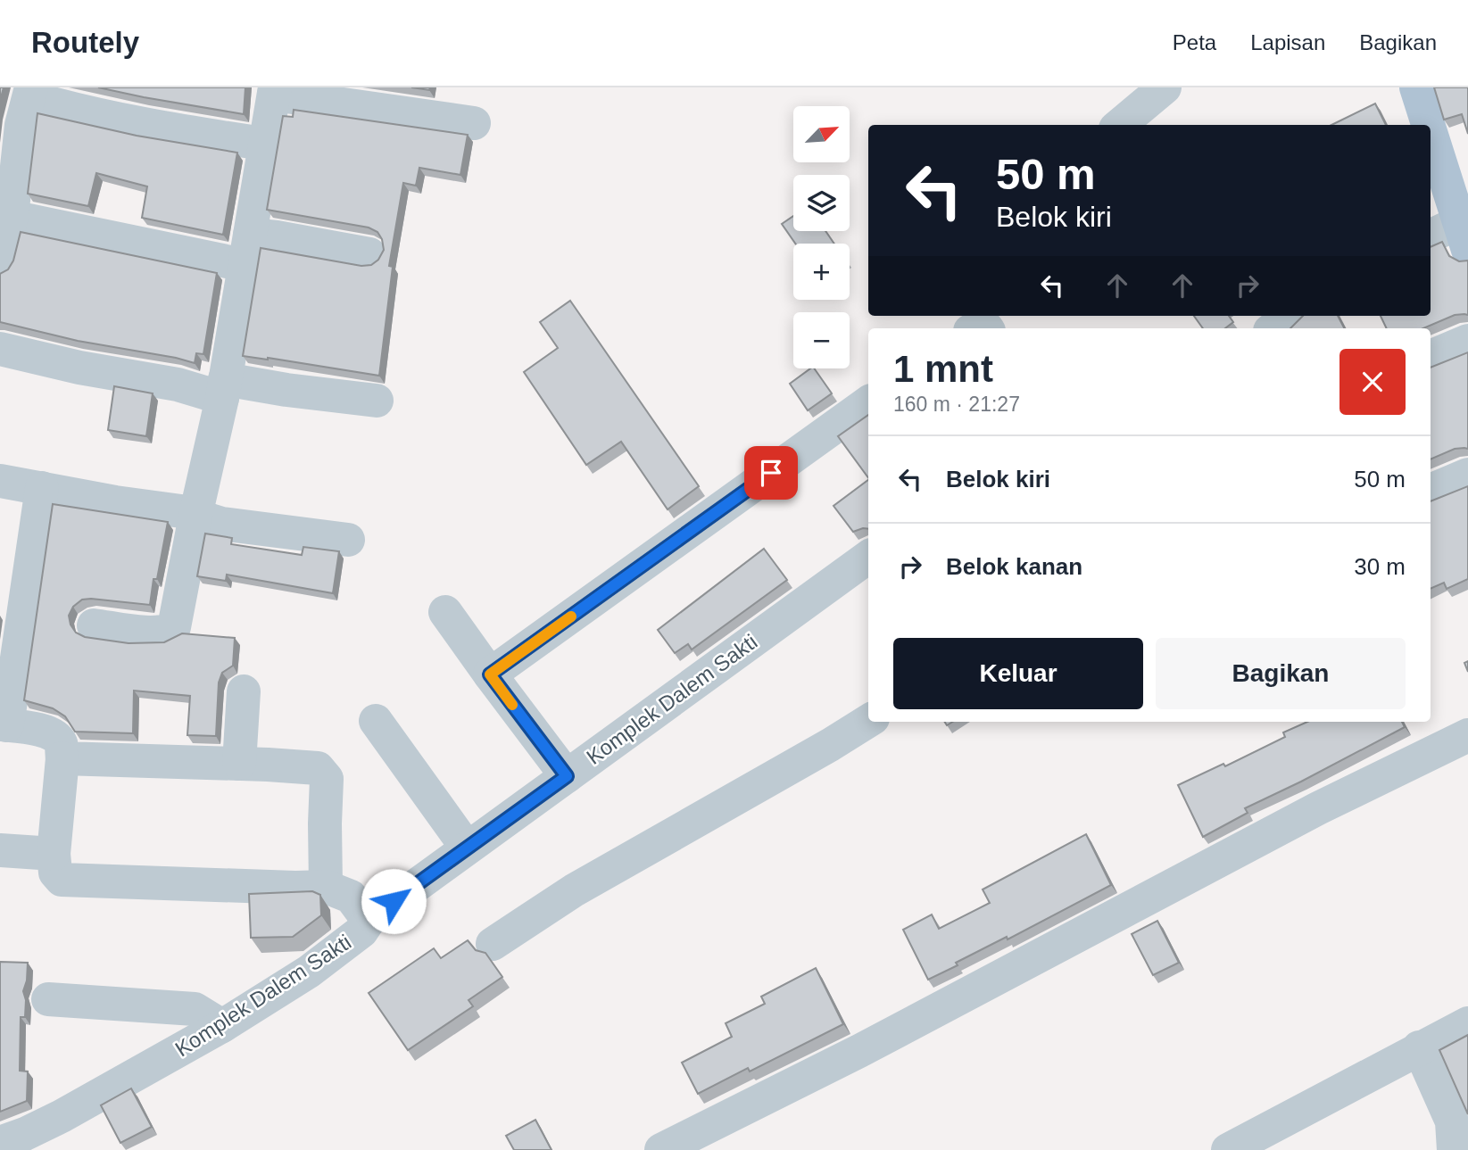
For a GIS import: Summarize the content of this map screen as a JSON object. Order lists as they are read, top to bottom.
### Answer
{
  "streets": {
    "street": ["Komplek Dalem Sakti"]
  },
  "north": "top right",
  "page": {
    "header": "Routely",
    "nav": ["Peta", "Lapisan", "Bagikan"],
    "map_buttons": ["+", "−"],
    "turn": ["50 m", "Belok kiri"],
    "heading": ["1 mnt", "160 m · 21:27"],
    "list": [
      {
        "name": "Belok kiri",
        "value": "50 m"
      },
      {
        "name": "Belok kanan",
        "value": "30 m"
      }
    ],
    "buttons": ["Keluar", "Bagikan"]
  }
}
